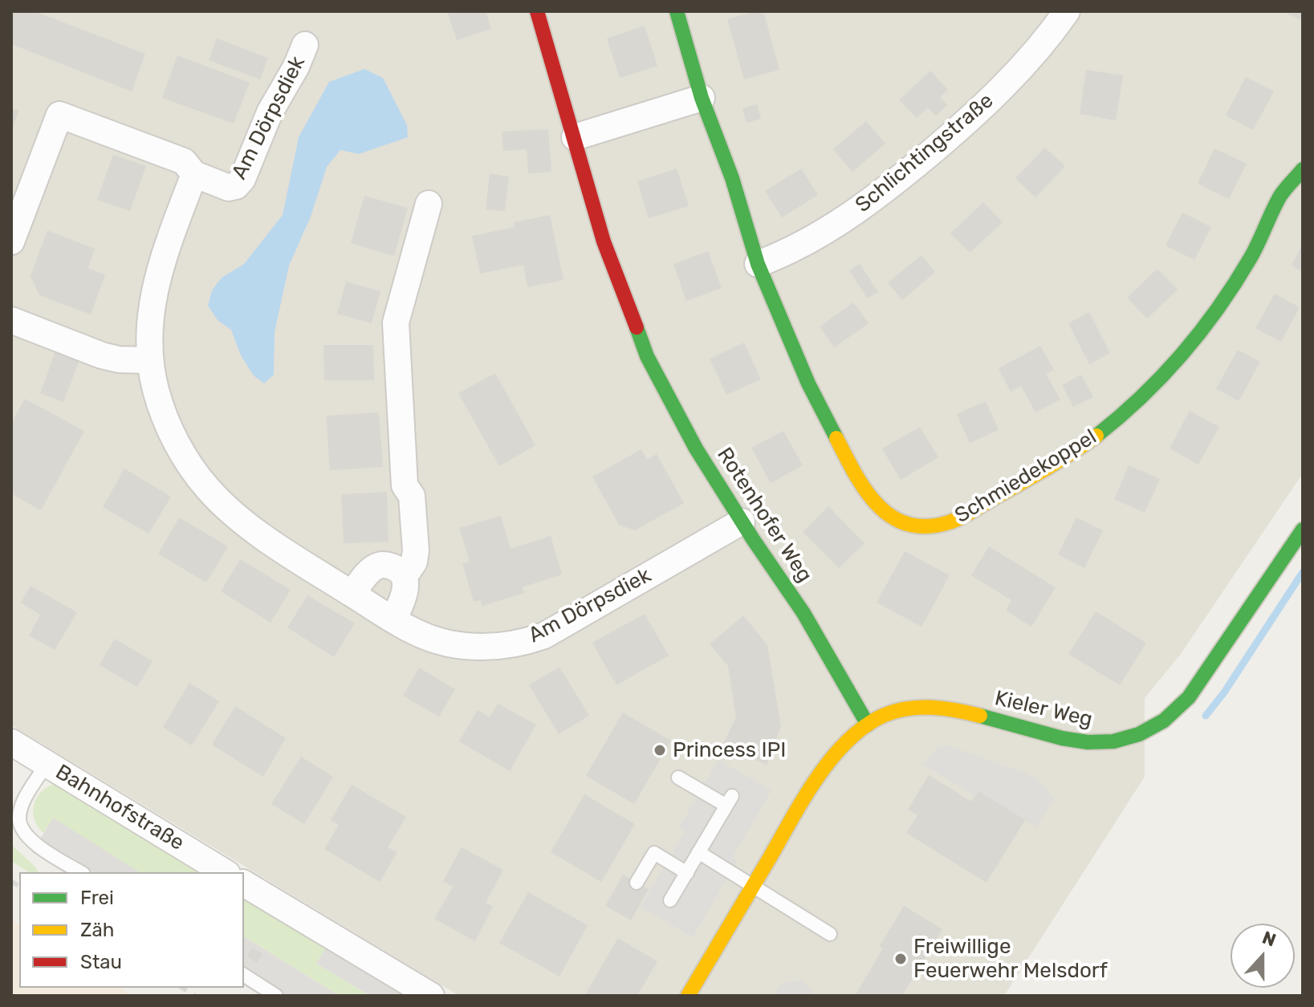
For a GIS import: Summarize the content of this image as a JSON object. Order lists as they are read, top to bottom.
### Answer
{
  "streets": {
    "street": [
      "Am Dörpsdiek",
      "Schlichtingstraße",
      "Schmiedekoppel",
      "Rotenhofer Weg",
      "Kieler Weg",
      "Bahnhofstraße"
    ]
  },
  "crossings": [
    ["Am Dörpsdiek", "Rotenhofer Weg"],
    ["Schlichtingstraße", "Schmiedekoppel"],
    ["Rotenhofer Weg", "Kieler Weg"]
  ],
  "places": ["Princess IPI", "Freiwillige Feuerwehr Melsdorf"],
  "legend": ["Frei", "Zäh", "Stau"],
  "north": "top"
}
